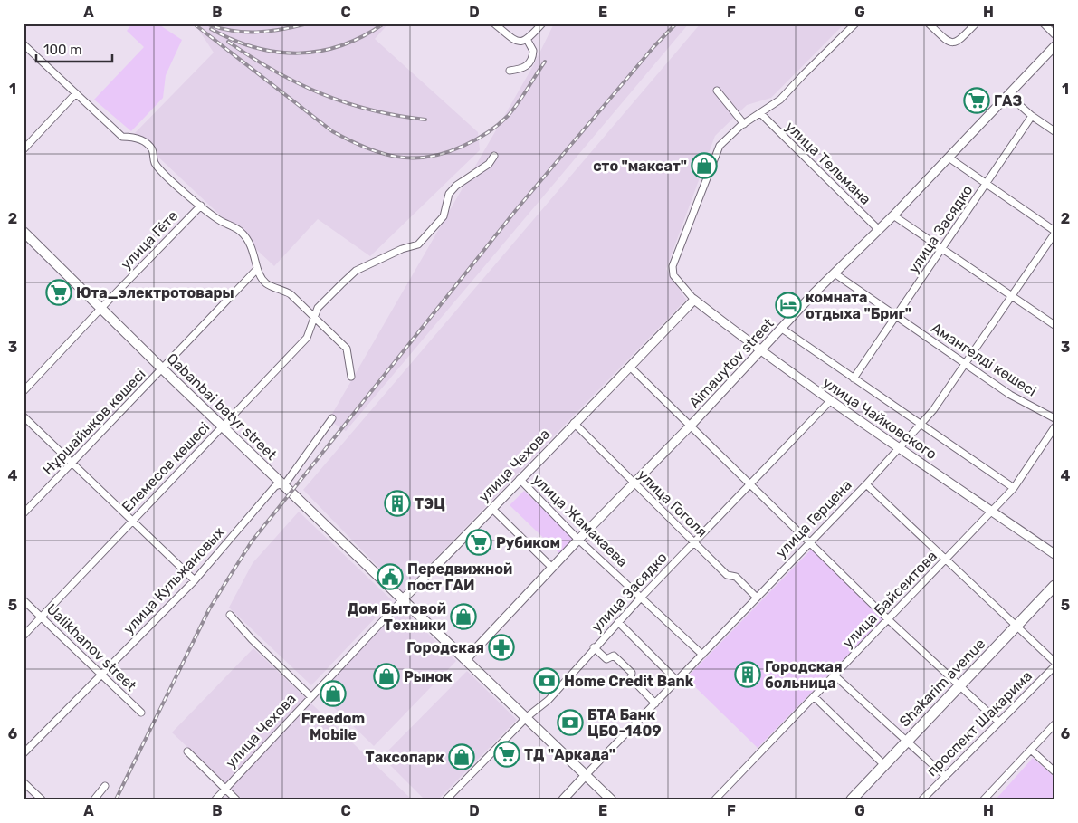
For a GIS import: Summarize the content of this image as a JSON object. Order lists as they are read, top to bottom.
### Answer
{
  "streets": {
    "main road": ["Qabanbai batyr street", "Shakarim avenue"],
    "street": [
      "улица Тельмана",
      "улица Засядко",
      "улица Гёте",
      "Амангелді көшесі",
      "Aimauytov street",
      "улица Чайковского",
      "Нұршайықов көшесі",
      "улица Чехова",
      "Елемесов көшесі",
      "улица Гоголя",
      "улица Герцена",
      "улица Жамакаева",
      "улица Кульжановых",
      "улица Байсеитова",
      "Ualikhanov street",
      "проспект Шакарима"
    ]
  },
  "crossings": [
    ["улица Тельмана", "Aimauytov street"],
    ["улица Засядко", "Амангелді көшесі"],
    ["улица Засядко", "улица Чайковского"],
    ["улица Засядко", "улица Гоголя"],
    ["улица Засядко", "улица Жамакаева"],
    ["улица Гёте", "Qabanbai batyr street"],
    ["Амангелді көшесі", "Aimauytov street"],
    ["Амангелді көшесі", "улица Герцена"],
    ["Aimauytov street", "Qabanbai batyr street"],
    ["Aimauytov street", "улица Чайковского"],
    ["Aimauytov street", "улица Гоголя"],
    ["Aimauytov street", "улица Жамакаева"],
    ["Qabanbai batyr street", "Нұршайықов көшесі"],
    ["Qabanbai batyr street", "улица Чехова"],
    ["Qabanbai batyr street", "Елемесов көшесі"],
    ["Qabanbai batyr street", "улица Кульжановых"],
    ["улица Чайковского", "улица Чехова"],
    ["улица Чайковского", "улица Герцена"],
    ["улица Чайковского", "улица Байсеитова"],
    ["улица Чехова", "улица Гоголя"],
    ["улица Чехова", "улица Жамакаева"],
    ["Елемесов көшесі", "Ualikhanov street"],
    ["улица Гоголя", "улица Герцена"],
    ["улица Герцена", "улица Жамакаева"],
    ["улица Кульжановых", "Ualikhanov street"]
  ],
  "places": {
    "supermarket": [
      "ГАЗ",
      "Юта_электротовары",
      "Рубиком",
      "ТД \"Аркада\""
    ],
    "shop": [
      "сто \"максат\"",
      "Дом Бытовой Техники",
      "Рынок",
      "Freedom Mobile",
      "Таксопарк"
    ],
    "hotel": ["комната отдыха \"Бриг\""],
    "building": ["ТЭЦ", "Городская больница"],
    "public building": ["Передвижной пост ГАИ"],
    "pharmacy": ["Городская"],
    "bank": ["Home Credit Bank", "БТА Банк ЦБО-1409"]
  },
  "scale_bar": "100 m",
  "grid": {
    "columns": [
      "A",
      "B",
      "C",
      "D",
      "E",
      "F",
      "G",
      "H"
    ],
    "rows": [
      "1",
      "2",
      "3",
      "4",
      "5",
      "6"
    ]
  }
}
